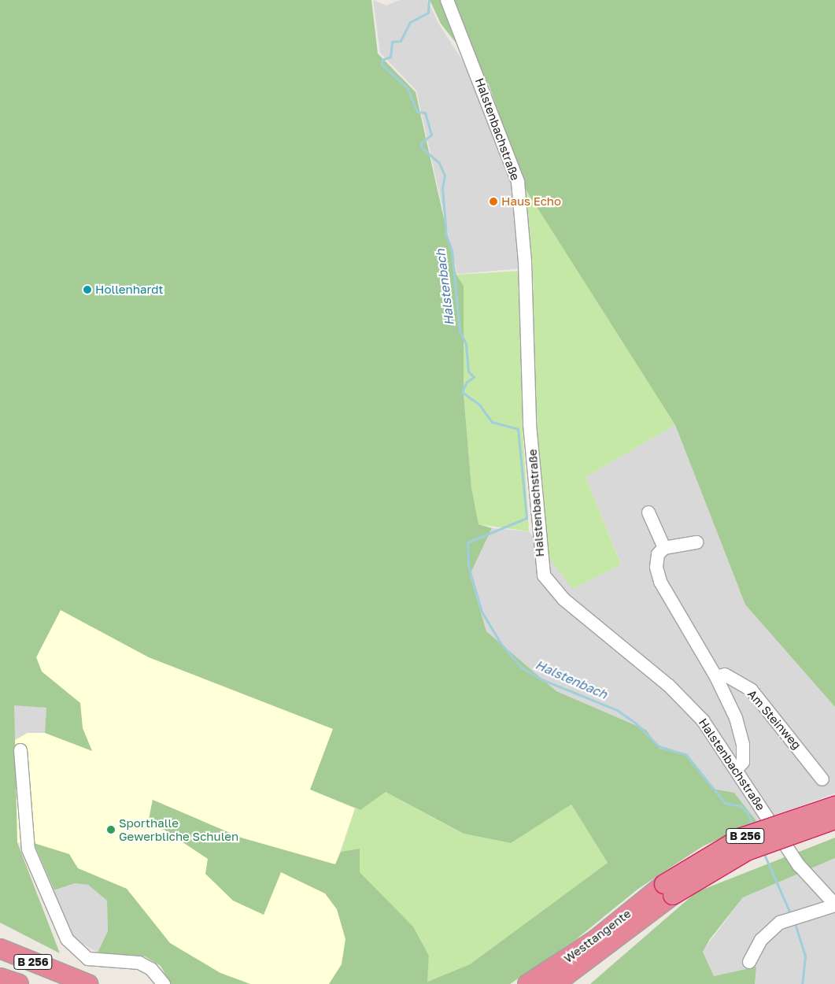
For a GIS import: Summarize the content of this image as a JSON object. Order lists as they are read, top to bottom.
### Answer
{
  "streets": {
    "highway": ["B 256", "Westtangente"],
    "street": ["Halstenbachstraße", "Am Steinweg"]
  },
  "crossings": [
    ["Halstenbachstraße", "Am Steinweg"],
    ["B 256", "Westtangente"]
  ],
  "water": ["Halstenbach"],
  "places": ["Haus Echo", "Hollenhardt", "Sporthalle Gewerbliche Schulen"]
}
